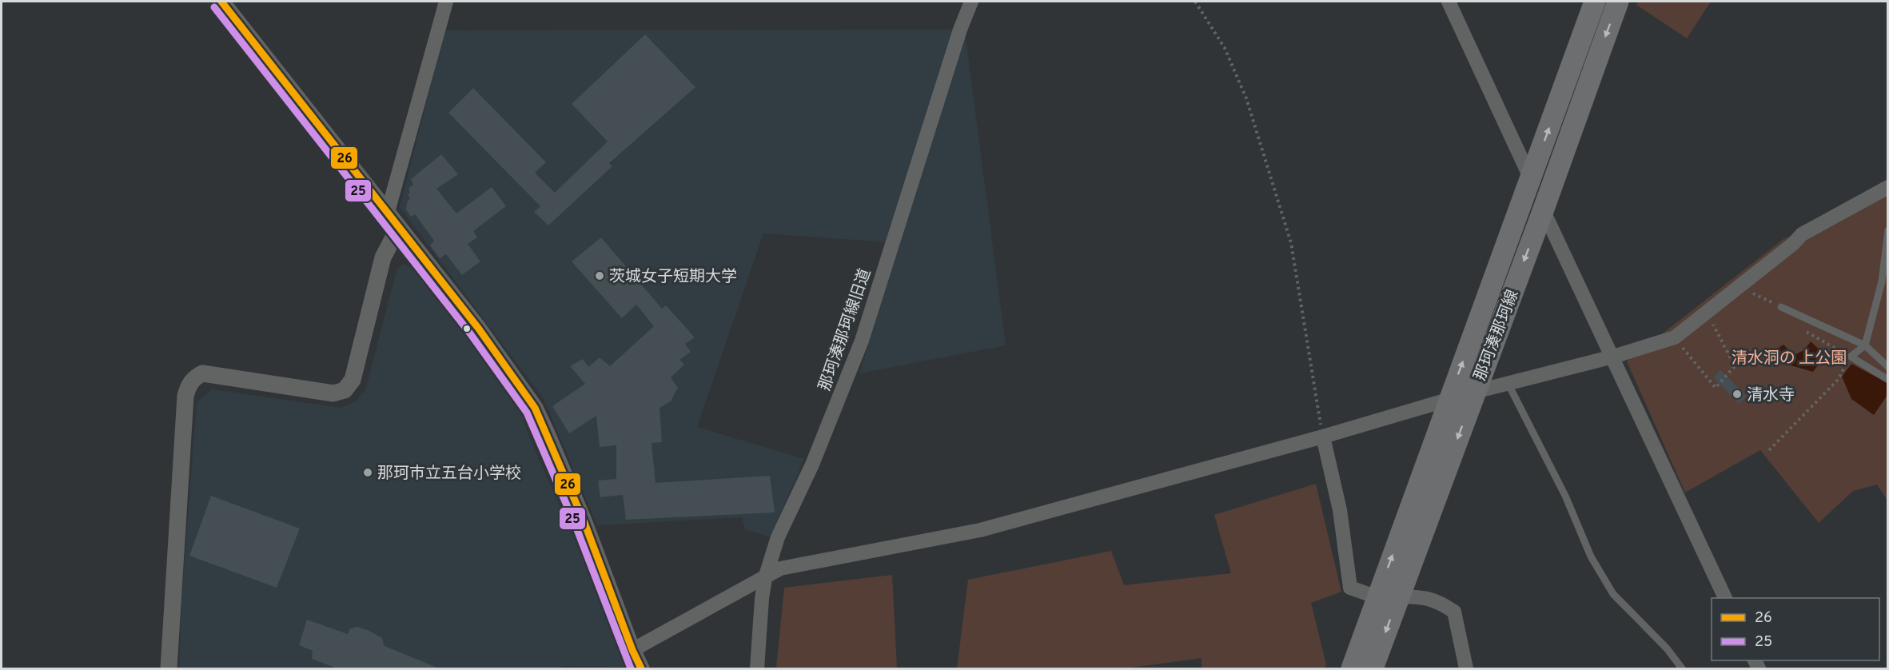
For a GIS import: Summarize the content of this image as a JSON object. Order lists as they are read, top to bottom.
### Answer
{
  "streets": {
    "main road": ["那珂湊那珂線"],
    "street": ["那珂湊那珂線旧道"]
  },
  "parks": ["清水洞の 上公園"],
  "places": ["茨城女子短期大学", "清水寺", "那珂市立五台小学校"],
  "lines": ["transit line 26", "transit line 25"],
  "legend": ["26", "25"]
}
